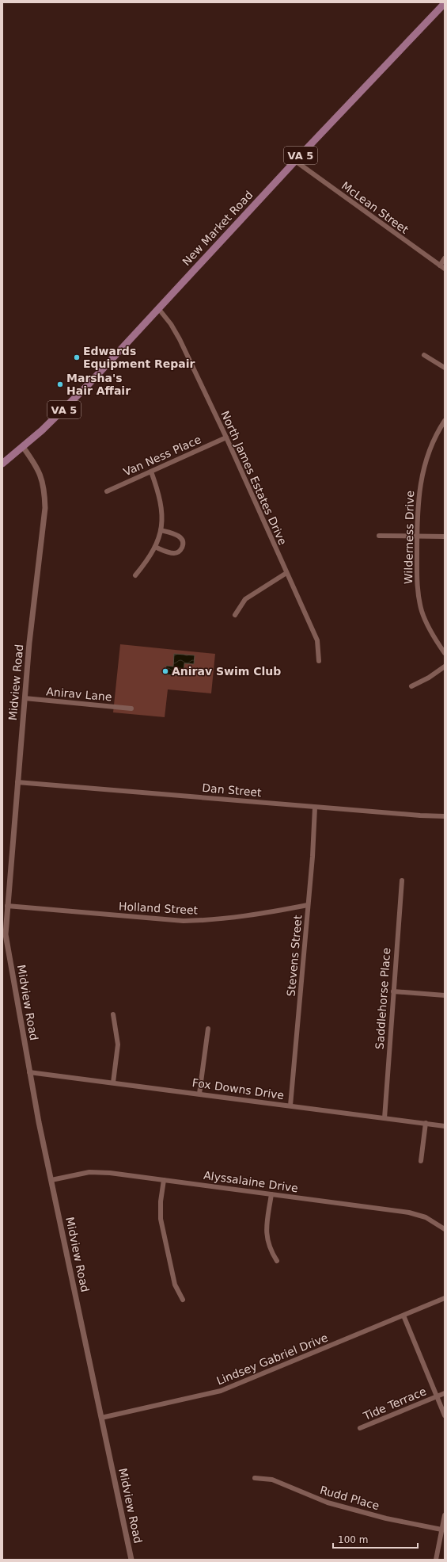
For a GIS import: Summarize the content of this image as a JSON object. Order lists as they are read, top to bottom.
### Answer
{
  "streets": {
    "main road": ["VA 5", "New Market Road"],
    "street": [
      "McLean Street",
      "Van Ness Place",
      "North James Estates Drive",
      "Wilderness Drive",
      "Midview Road",
      "Anirav Lane",
      "Dan Street",
      "Holland Street",
      "Stevens Street",
      "Saddlehorse Place",
      "Fox Downs Drive",
      "Alyssalaine Drive",
      "Lindsey Gabriel Drive",
      "Tide Terrace",
      "Rudd Place"
    ]
  },
  "crossings": [
    ["McLean Street", "New Market Road"],
    ["New Market Road", "North James Estates Drive"],
    ["New Market Road", "Midview Road"],
    ["Van Ness Place", "North James Estates Drive"],
    ["Midview Road", "Anirav Lane"],
    ["Midview Road", "Dan Street"],
    ["Midview Road", "Holland Street"],
    ["Midview Road", "Fox Downs Drive"],
    ["Midview Road", "Alyssalaine Drive"],
    ["Midview Road", "Lindsey Gabriel Drive"],
    ["Dan Street", "Stevens Street"],
    ["Holland Street", "Stevens Street"],
    ["Stevens Street", "Fox Downs Drive"],
    ["Saddlehorse Place", "Fox Downs Drive"]
  ],
  "places": ["Edwards Equipment Repair", "Marsha's Hair Affair", "Anirav Swim Club"],
  "scale_bar": "100 m"
}
